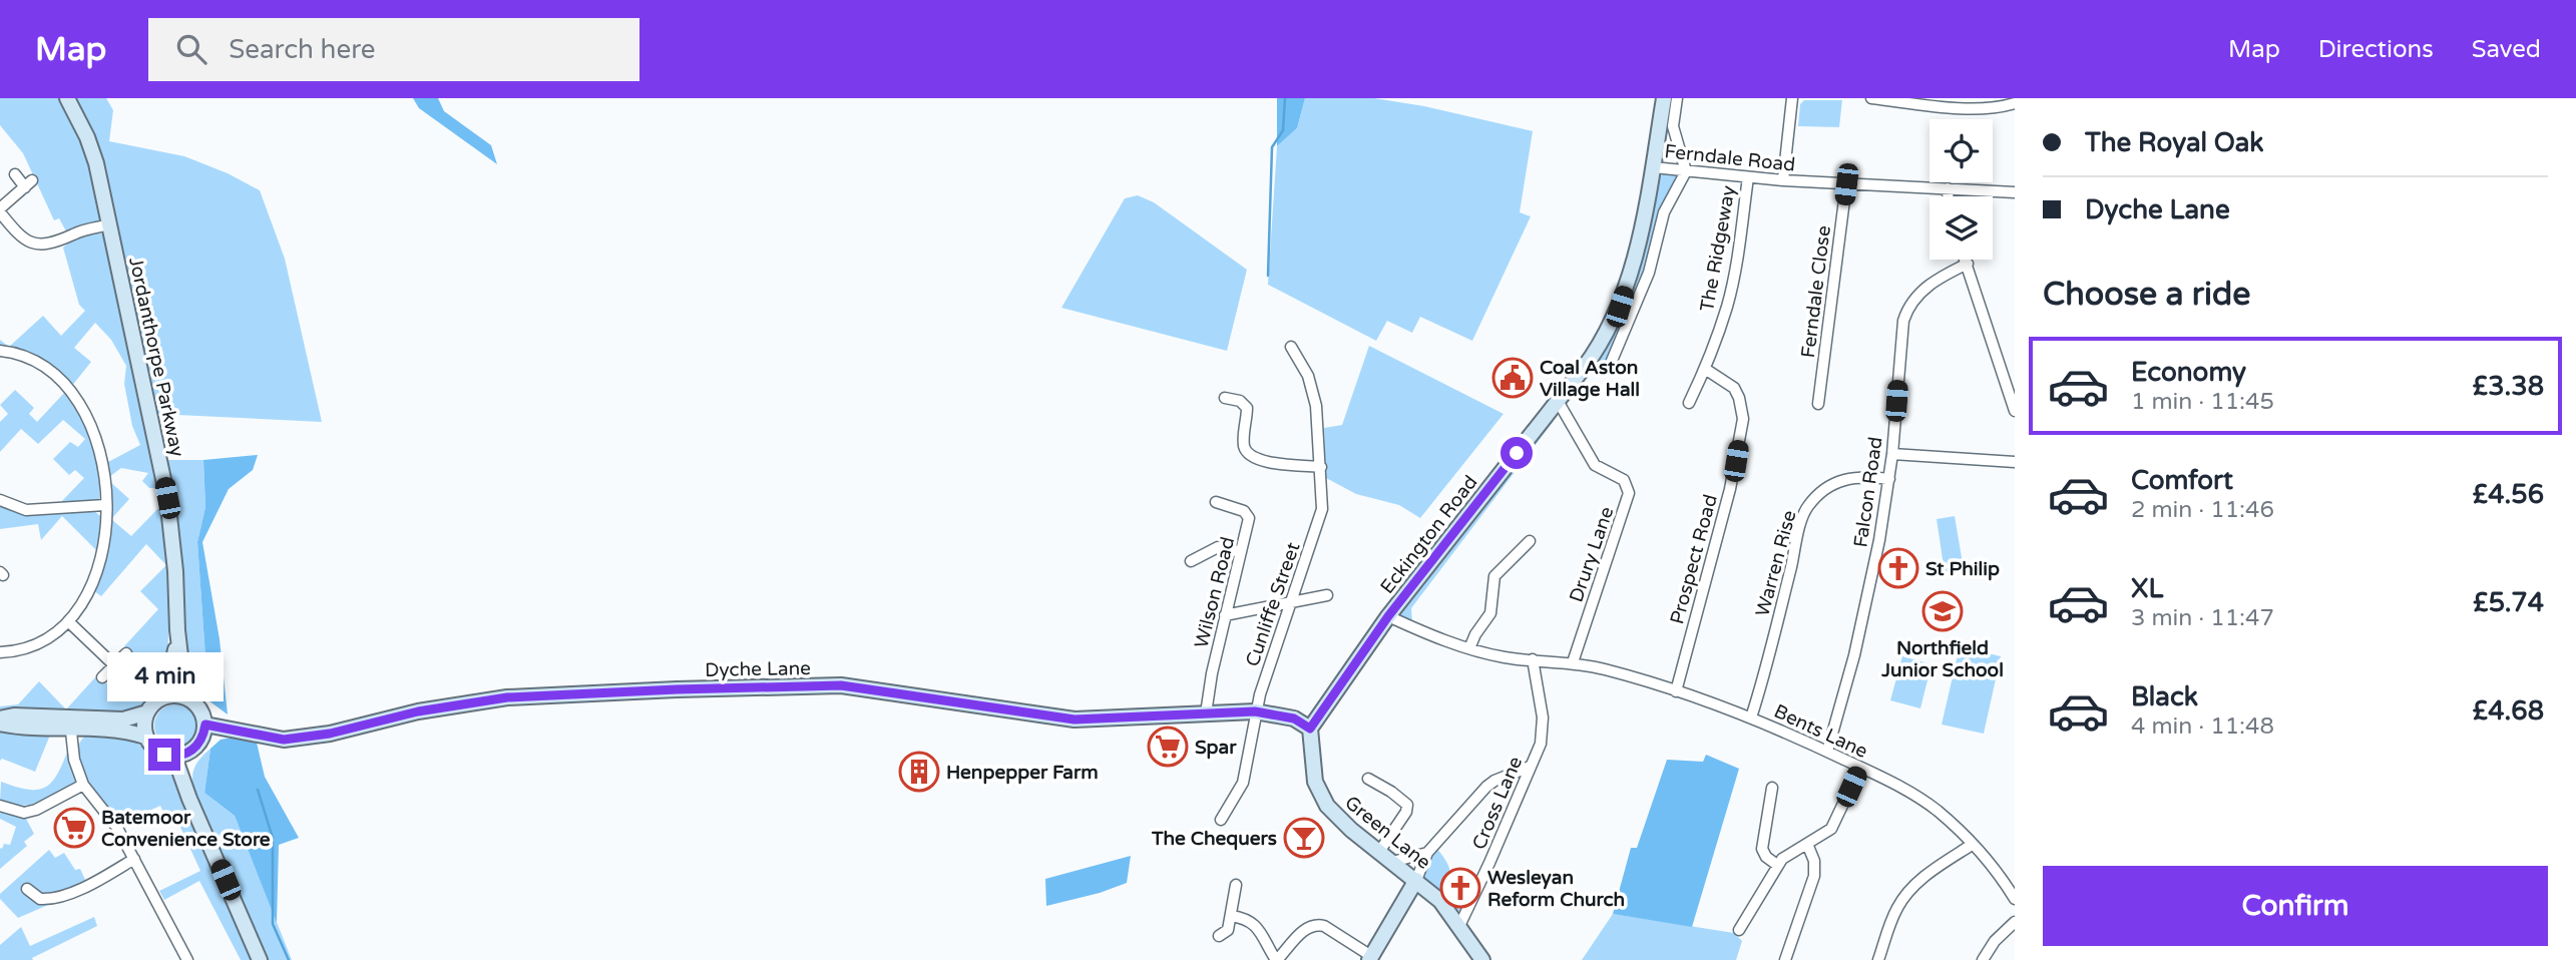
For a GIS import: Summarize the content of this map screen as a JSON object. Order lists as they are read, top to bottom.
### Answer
{
  "streets": {
    "main road": [
      "Jordanthorpe Parkway",
      "Eckington Road",
      "Dyche Lane",
      "Green Lane"
    ],
    "street": [
      "Ferndale Road",
      "The Ridgeway",
      "Ferndale Close",
      "Falcon Road",
      "Drury Lane",
      "Prospect Road",
      "Warren Rise",
      "Wilson Road",
      "Cunliffe Street",
      "Bents Lane",
      "Cross Lane"
    ]
  },
  "crossings": [
    ["Ferndale Road", "The Ridgeway"],
    ["Ferndale Road", "Ferndale Close"],
    ["Ferndale Road", "Eckington Road"],
    ["The Ridgeway", "Prospect Road"],
    ["Jordanthorpe Parkway", "Dyche Lane"],
    ["Falcon Road", "Warren Rise"],
    ["Falcon Road", "Bents Lane"],
    ["Eckington Road", "Drury Lane"],
    ["Eckington Road", "Dyche Lane"],
    ["Eckington Road", "Bents Lane"],
    ["Eckington Road", "Green Lane"],
    ["Drury Lane", "Bents Lane"],
    ["Prospect Road", "Bents Lane"],
    ["Warren Rise", "Bents Lane"],
    ["Wilson Road", "Dyche Lane"],
    ["Cunliffe Street", "Dyche Lane"],
    ["Dyche Lane", "Green Lane"],
    ["Bents Lane", "Cross Lane"],
    ["Cross Lane", "Green Lane"]
  ],
  "places": {
    "public building": ["Coal Aston Village Hall"],
    "church": ["St Philip", "Wesleyan Reform Church"],
    "school or university": ["Northfield Junior School"],
    "supermarket": ["Spar", "Batemoor Convenience Store"],
    "building": ["Henpepper Farm"],
    "bar": ["The Chequers"]
  },
  "page": {
    "header": "Map",
    "search": "Search here",
    "nav": ["Map", "Directions", "Saved"],
    "banner": ["The Royal Oak", "Dyche Lane"],
    "heading": "Choose a ride",
    "list": [
      {
        "name": "Economy",
        "note": "1 min · 11:45",
        "value": "£3.38"
      },
      {
        "name": "Comfort",
        "note": "2 min · 11:46",
        "value": "£4.56"
      },
      {
        "name": "XL",
        "note": "3 min · 11:47",
        "value": "£5.74"
      },
      {
        "name": "Black",
        "note": "4 min · 11:48",
        "value": "£4.68"
      }
    ],
    "bubble": "4 min",
    "buttons": "Confirm"
  }
}
